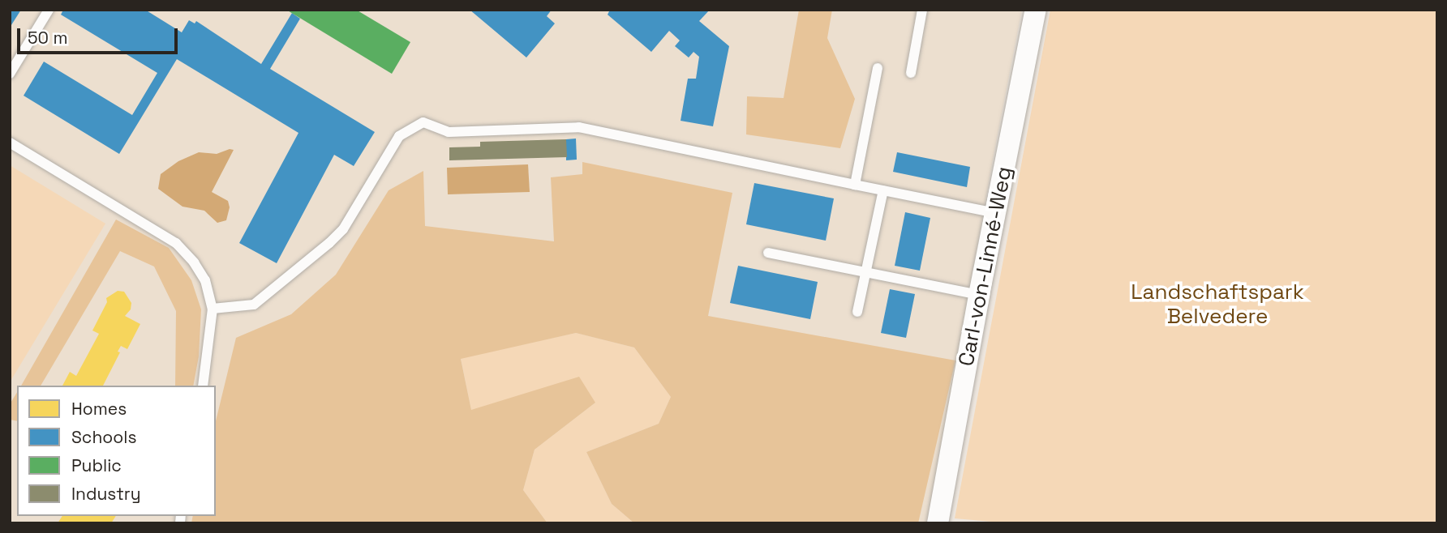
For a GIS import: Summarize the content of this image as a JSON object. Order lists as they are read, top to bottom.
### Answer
{
  "streets": {
    "street": ["Carl-von-Linné-Weg"]
  },
  "parks": ["Landschaftspark Belvedere"],
  "legend": [
    "Homes",
    "Schools",
    "Public",
    "Industry"
  ],
  "scale_bar": "50 m"
}
